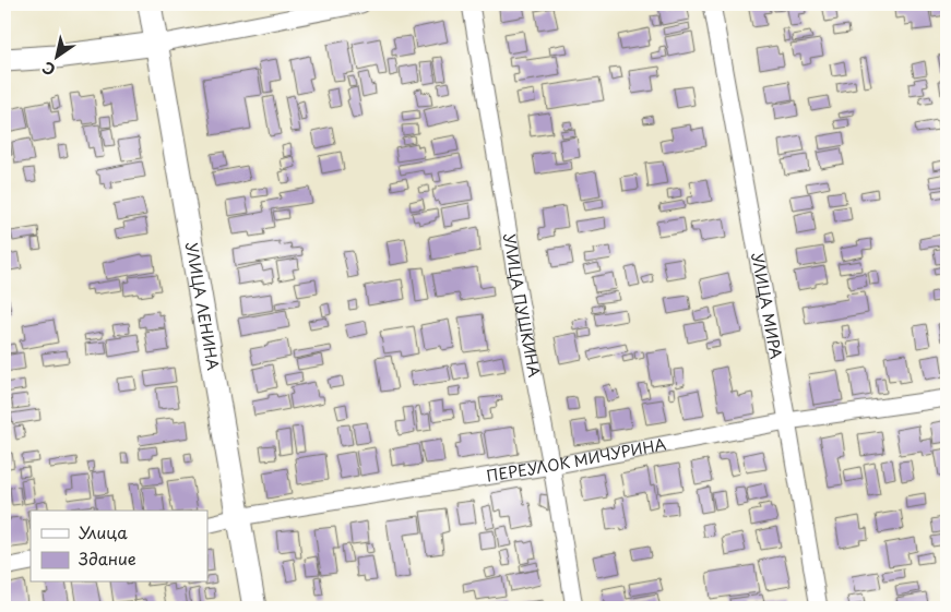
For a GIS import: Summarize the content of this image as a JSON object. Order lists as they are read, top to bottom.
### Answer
{
  "streets": {
    "street": [
      "УЛИЦА ЛЕНИНА",
      "УЛИЦА МИРА",
      "УЛИЦА ПУШКИНА",
      "ПЕРЕУЛОК МИЧУРИНА"
    ]
  },
  "crossings": [
    ["УЛИЦА ЛЕНИНА", "ПЕРЕУЛОК МИЧУРИНА"],
    ["УЛИЦА МИРА", "ПЕРЕУЛОК МИЧУРИНА"],
    ["УЛИЦА ПУШКИНА", "ПЕРЕУЛОК МИЧУРИНА"]
  ],
  "legend": ["Улица", "Здание"],
  "north": "bottom left"
}
